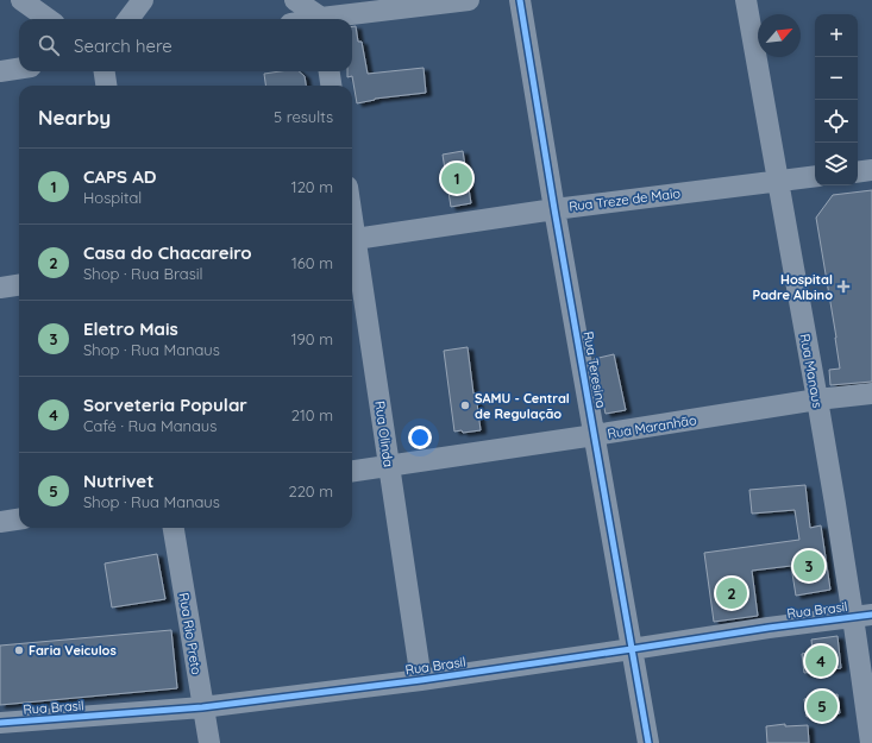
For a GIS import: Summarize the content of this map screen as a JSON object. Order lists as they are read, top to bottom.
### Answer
{
  "streets": {
    "street": [
      "Rua Treze de Maio",
      "Rua Teresina",
      "Rua Manaus",
      "Rua Maranhão",
      "Rua Olinda",
      "Rua Brasil",
      "Rua Rio Preto"
    ]
  },
  "crossings": [
    ["Rua Treze de Maio", "Rua Teresina"],
    ["Rua Treze de Maio", "Rua Manaus"],
    ["Rua Teresina", "Rua Maranhão"],
    ["Rua Teresina", "Rua Brasil"],
    ["Rua Manaus", "Rua Maranhão"],
    ["Rua Manaus", "Rua Brasil"],
    ["Rua Maranhão", "Rua Olinda"],
    ["Rua Olinda", "Rua Brasil"],
    ["Rua Brasil", "Rua Rio Preto"]
  ],
  "places": {
    "health": ["Hospital Padre Albino"],
    "other": ["SAMU - Central de Regulação", "Faria Veiculos"]
  },
  "north": "top right",
  "page": {
    "map_buttons": ["+", "−"],
    "search": "Search here",
    "heading": ["Nearby", "5 results"],
    "list": [
      {
        "mark": "1",
        "name": "CAPS AD",
        "note": "Hospital",
        "value": "120 m"
      },
      {
        "mark": "2",
        "name": "Casa do Chacareiro",
        "note": "Shop · Rua Brasil",
        "value": "160 m"
      },
      {
        "mark": "3",
        "name": "Eletro Mais",
        "note": "Shop · Rua Manaus",
        "value": "190 m"
      },
      {
        "mark": "4",
        "name": "Sorveteria Popular",
        "note": "Café · Rua Manaus",
        "value": "210 m"
      },
      {
        "mark": "5",
        "name": "Nutrivet",
        "note": "Shop · Rua Manaus",
        "value": "220 m"
      }
    ],
    "pins": [
      "1",
      "3",
      "2",
      "4",
      "5"
    ]
  }
}
